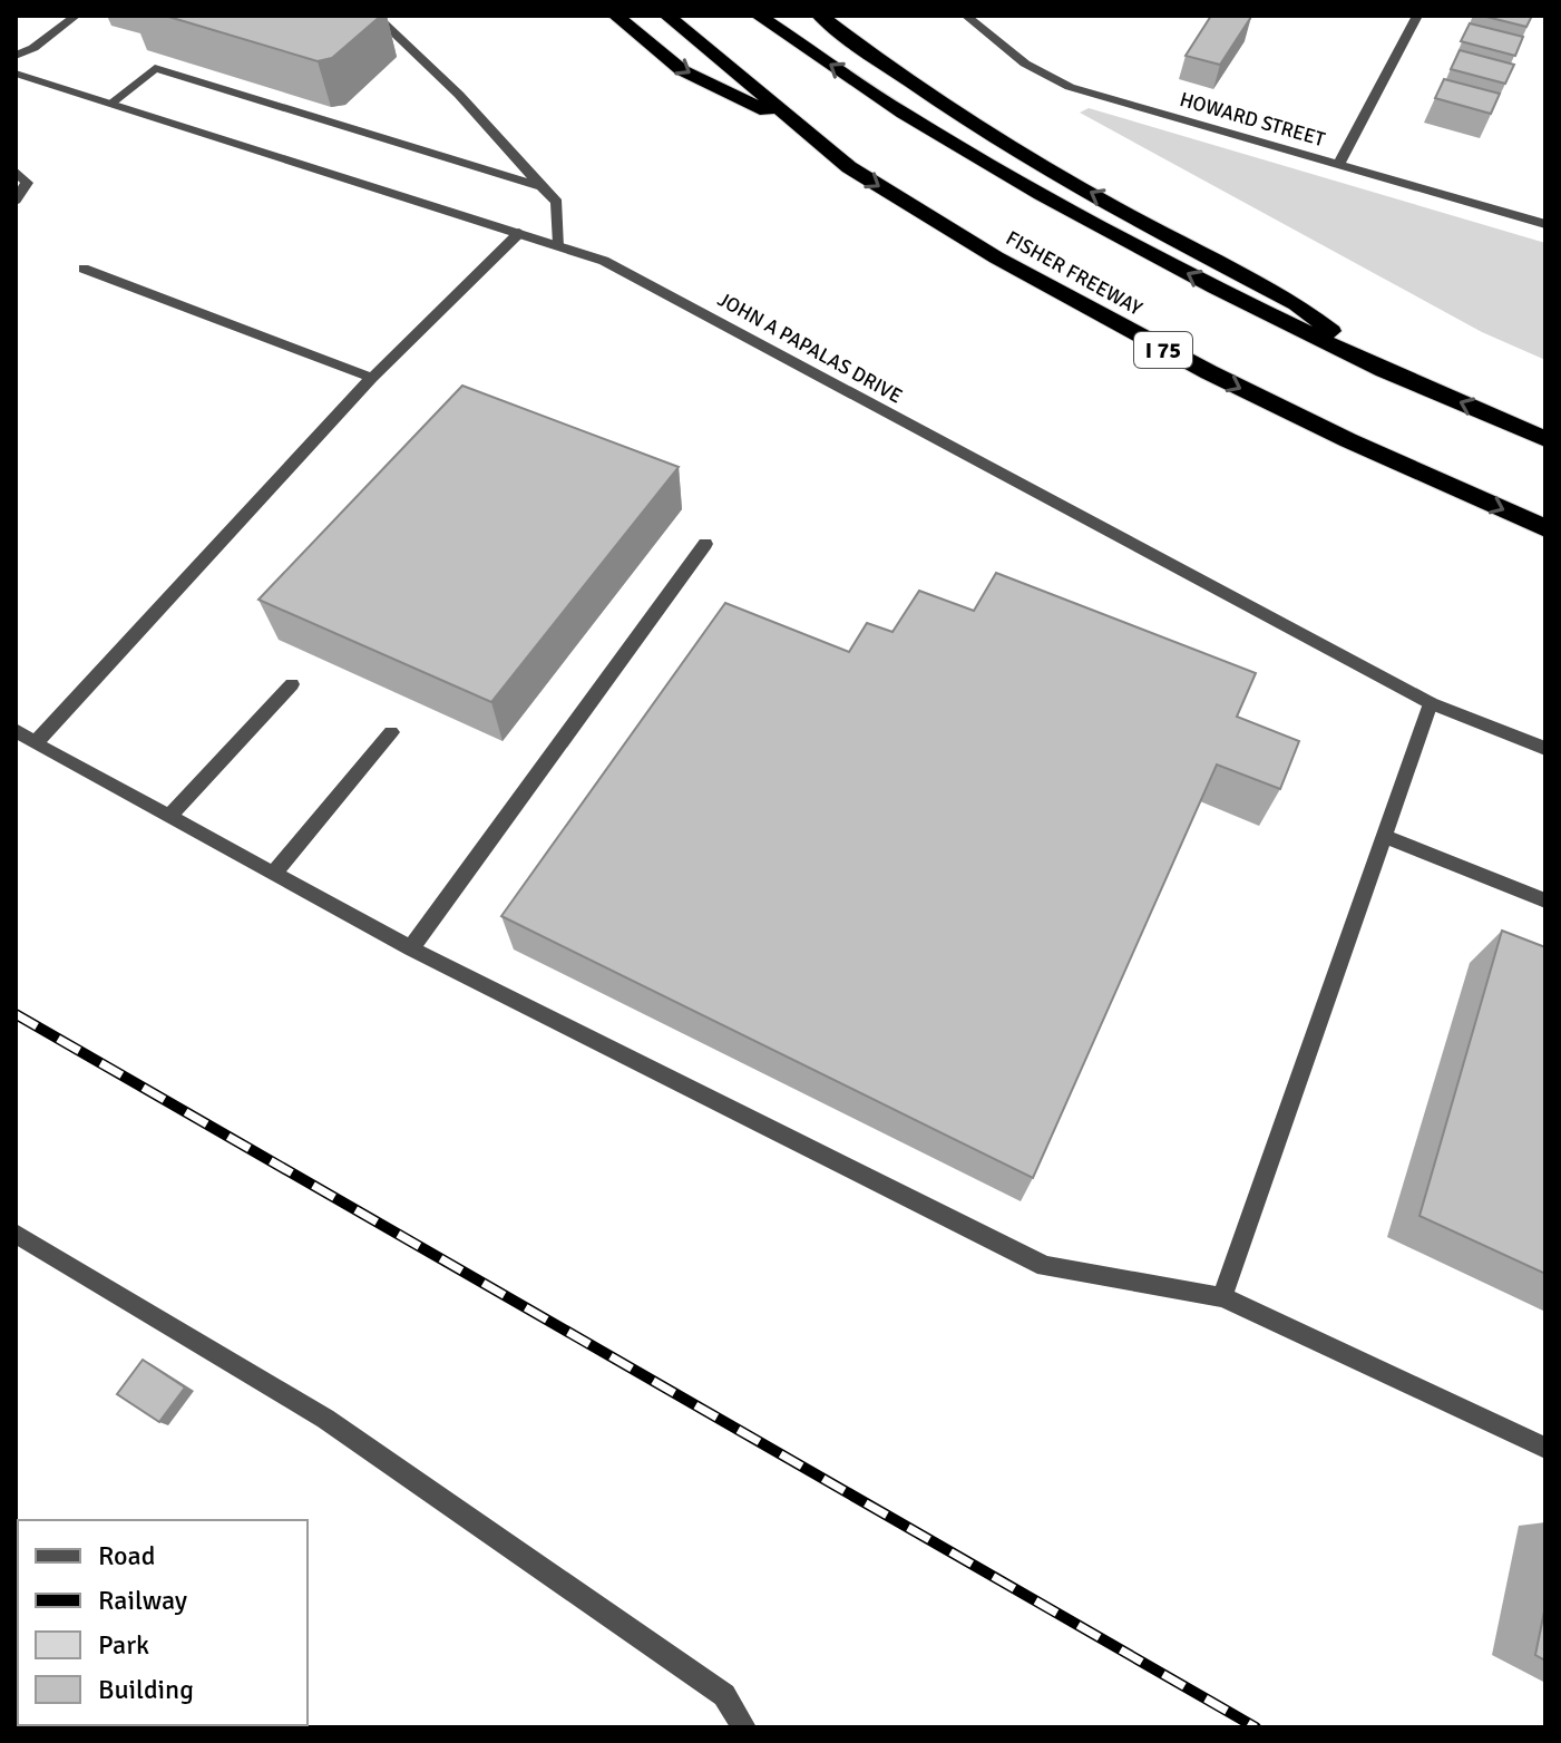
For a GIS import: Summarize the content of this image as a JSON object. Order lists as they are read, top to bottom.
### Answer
{
  "streets": {
    "highway": ["FISHER FREEWAY", "I 75"],
    "street": ["HOWARD STREET", "JOHN A PAPALAS DRIVE"]
  },
  "legend": [
    "Road",
    "Railway",
    "Park",
    "Building"
  ]
}
